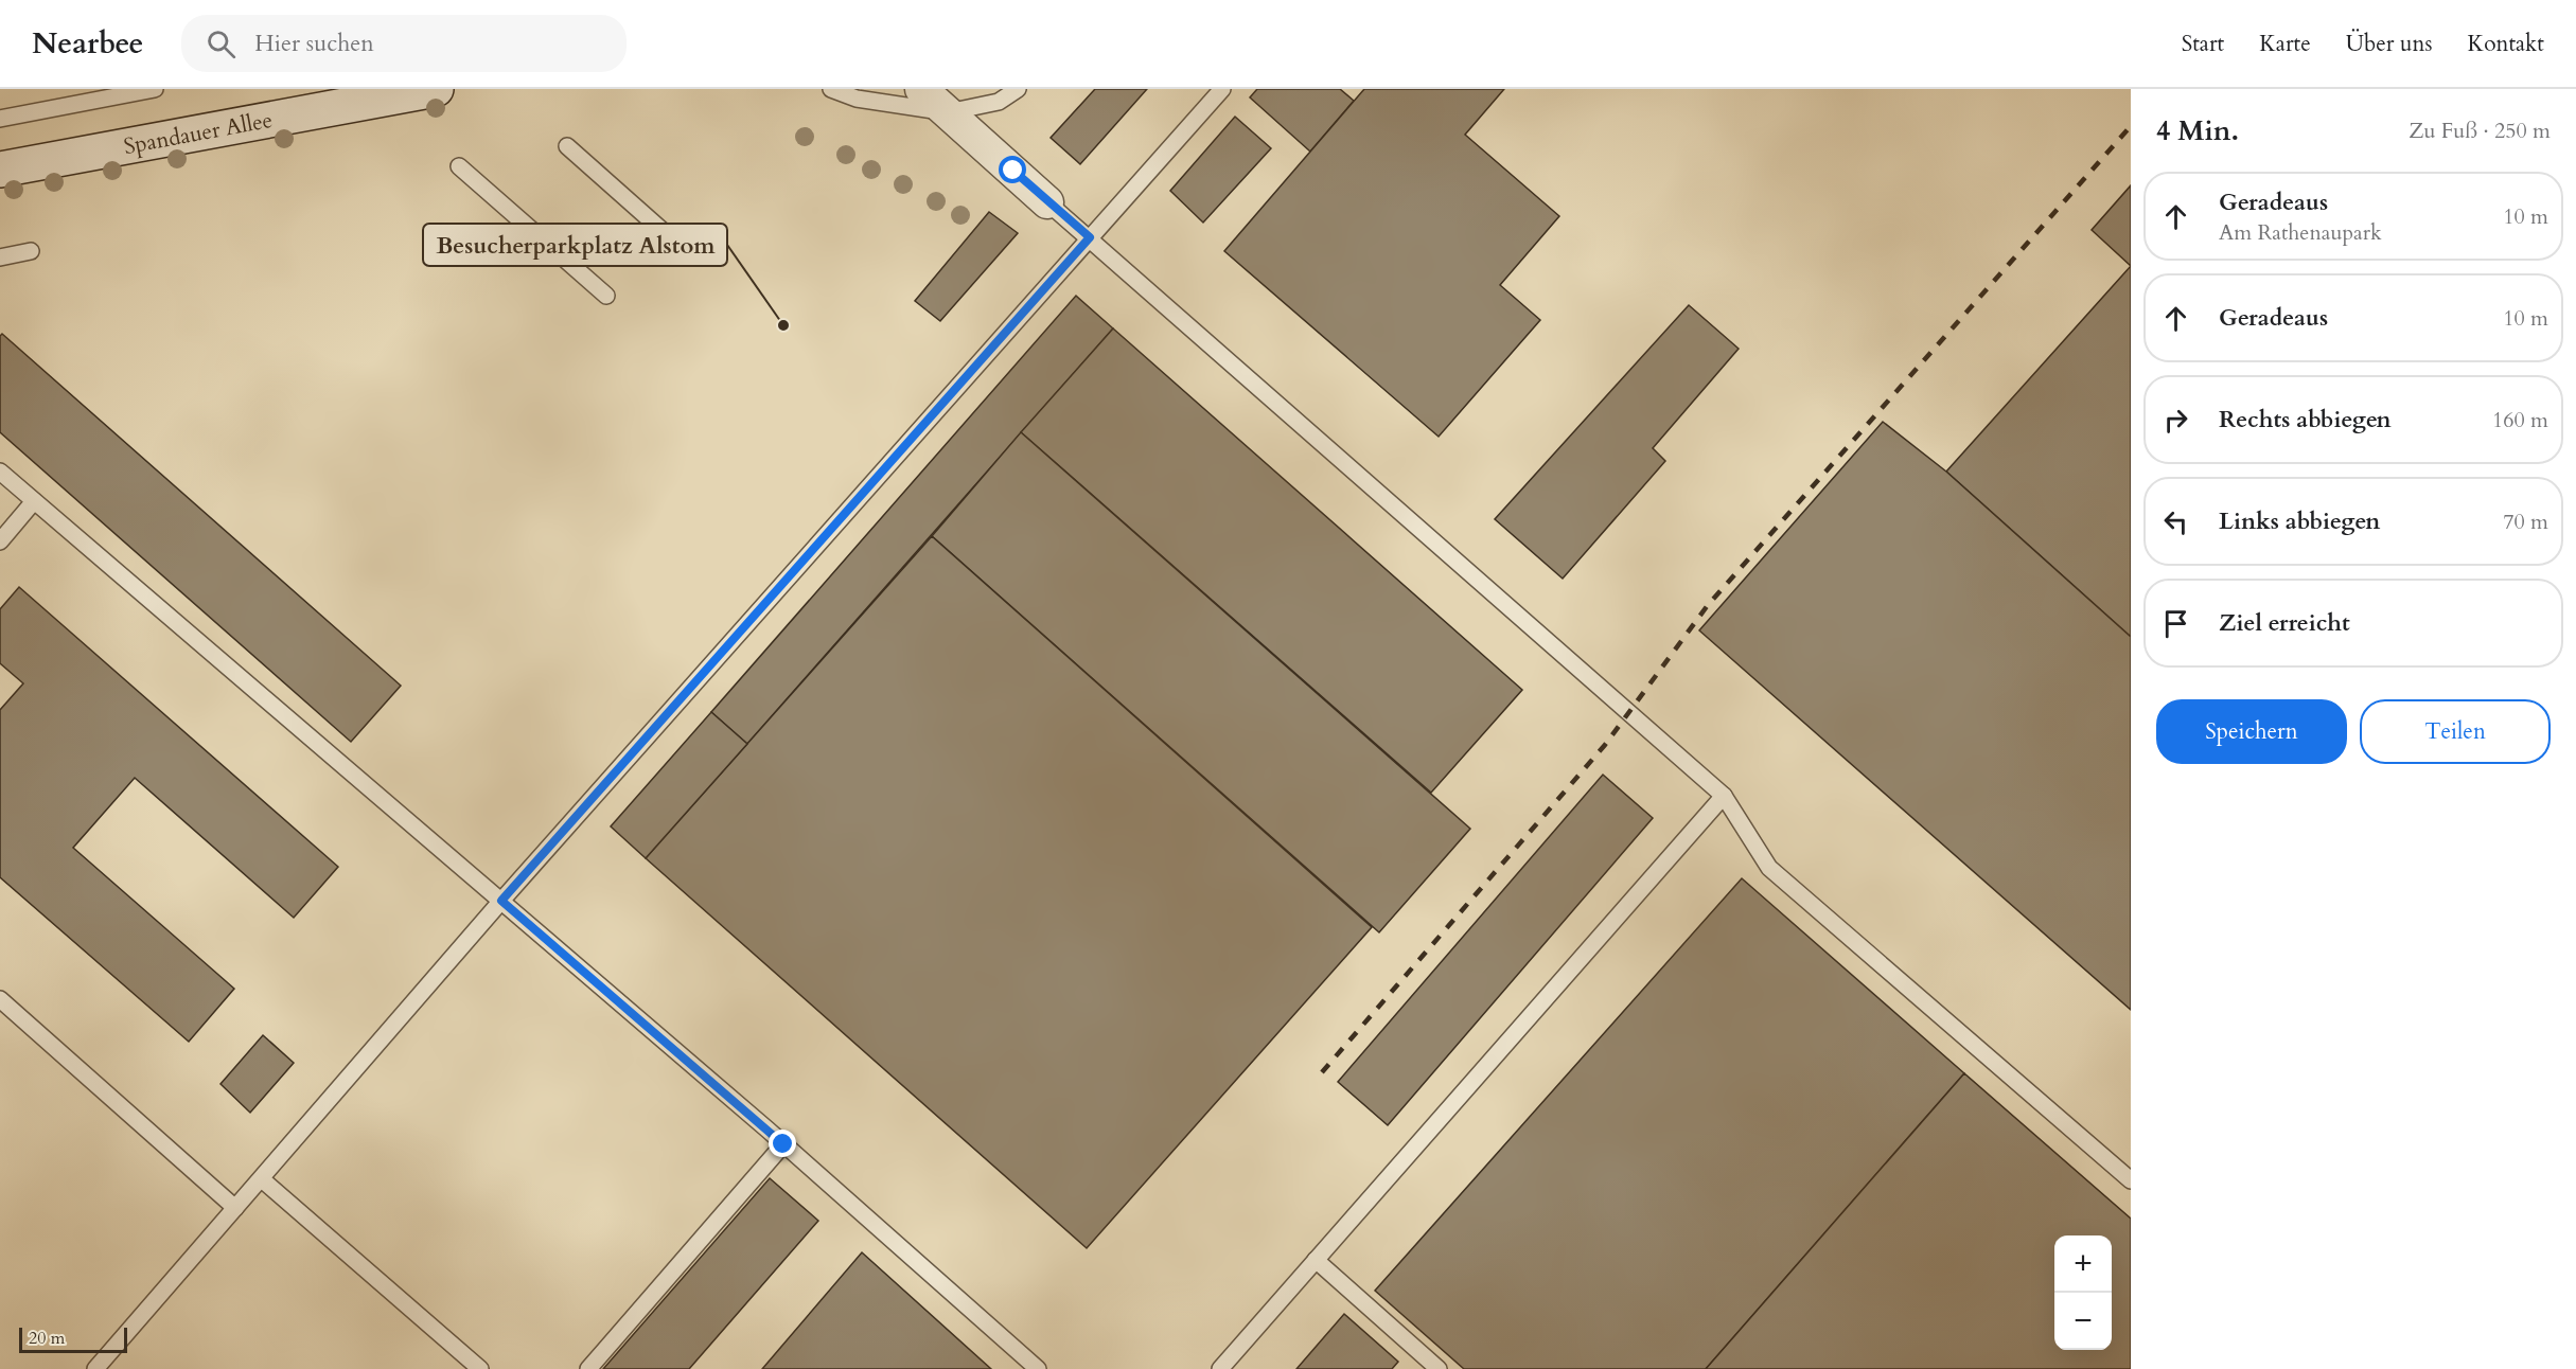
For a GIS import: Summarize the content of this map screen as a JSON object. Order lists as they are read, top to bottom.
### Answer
{
  "streets": {
    "main road": ["Spandauer Allee"]
  },
  "places": ["Besucherparkplatz Alstom"],
  "scale_bar": "20 m",
  "page": {
    "header": "Nearbee",
    "search": "Hier suchen",
    "nav": [
      "Start",
      "Karte",
      "Über uns",
      "Kontakt"
    ],
    "heading": ["4 Min.", "Zu Fuß · 250 m"],
    "list": [
      ["Geradeaus", "Am Rathenaupark", "10 m"],
      ["Geradeaus", "10 m"],
      ["Rechts abbiegen", "160 m"],
      ["Links abbiegen", "70 m"],
      "Ziel erreicht"
    ],
    "buttons": ["Speichern", "Teilen"],
    "map_buttons": ["+", "−"],
    "scale": "20 m"
  }
}
